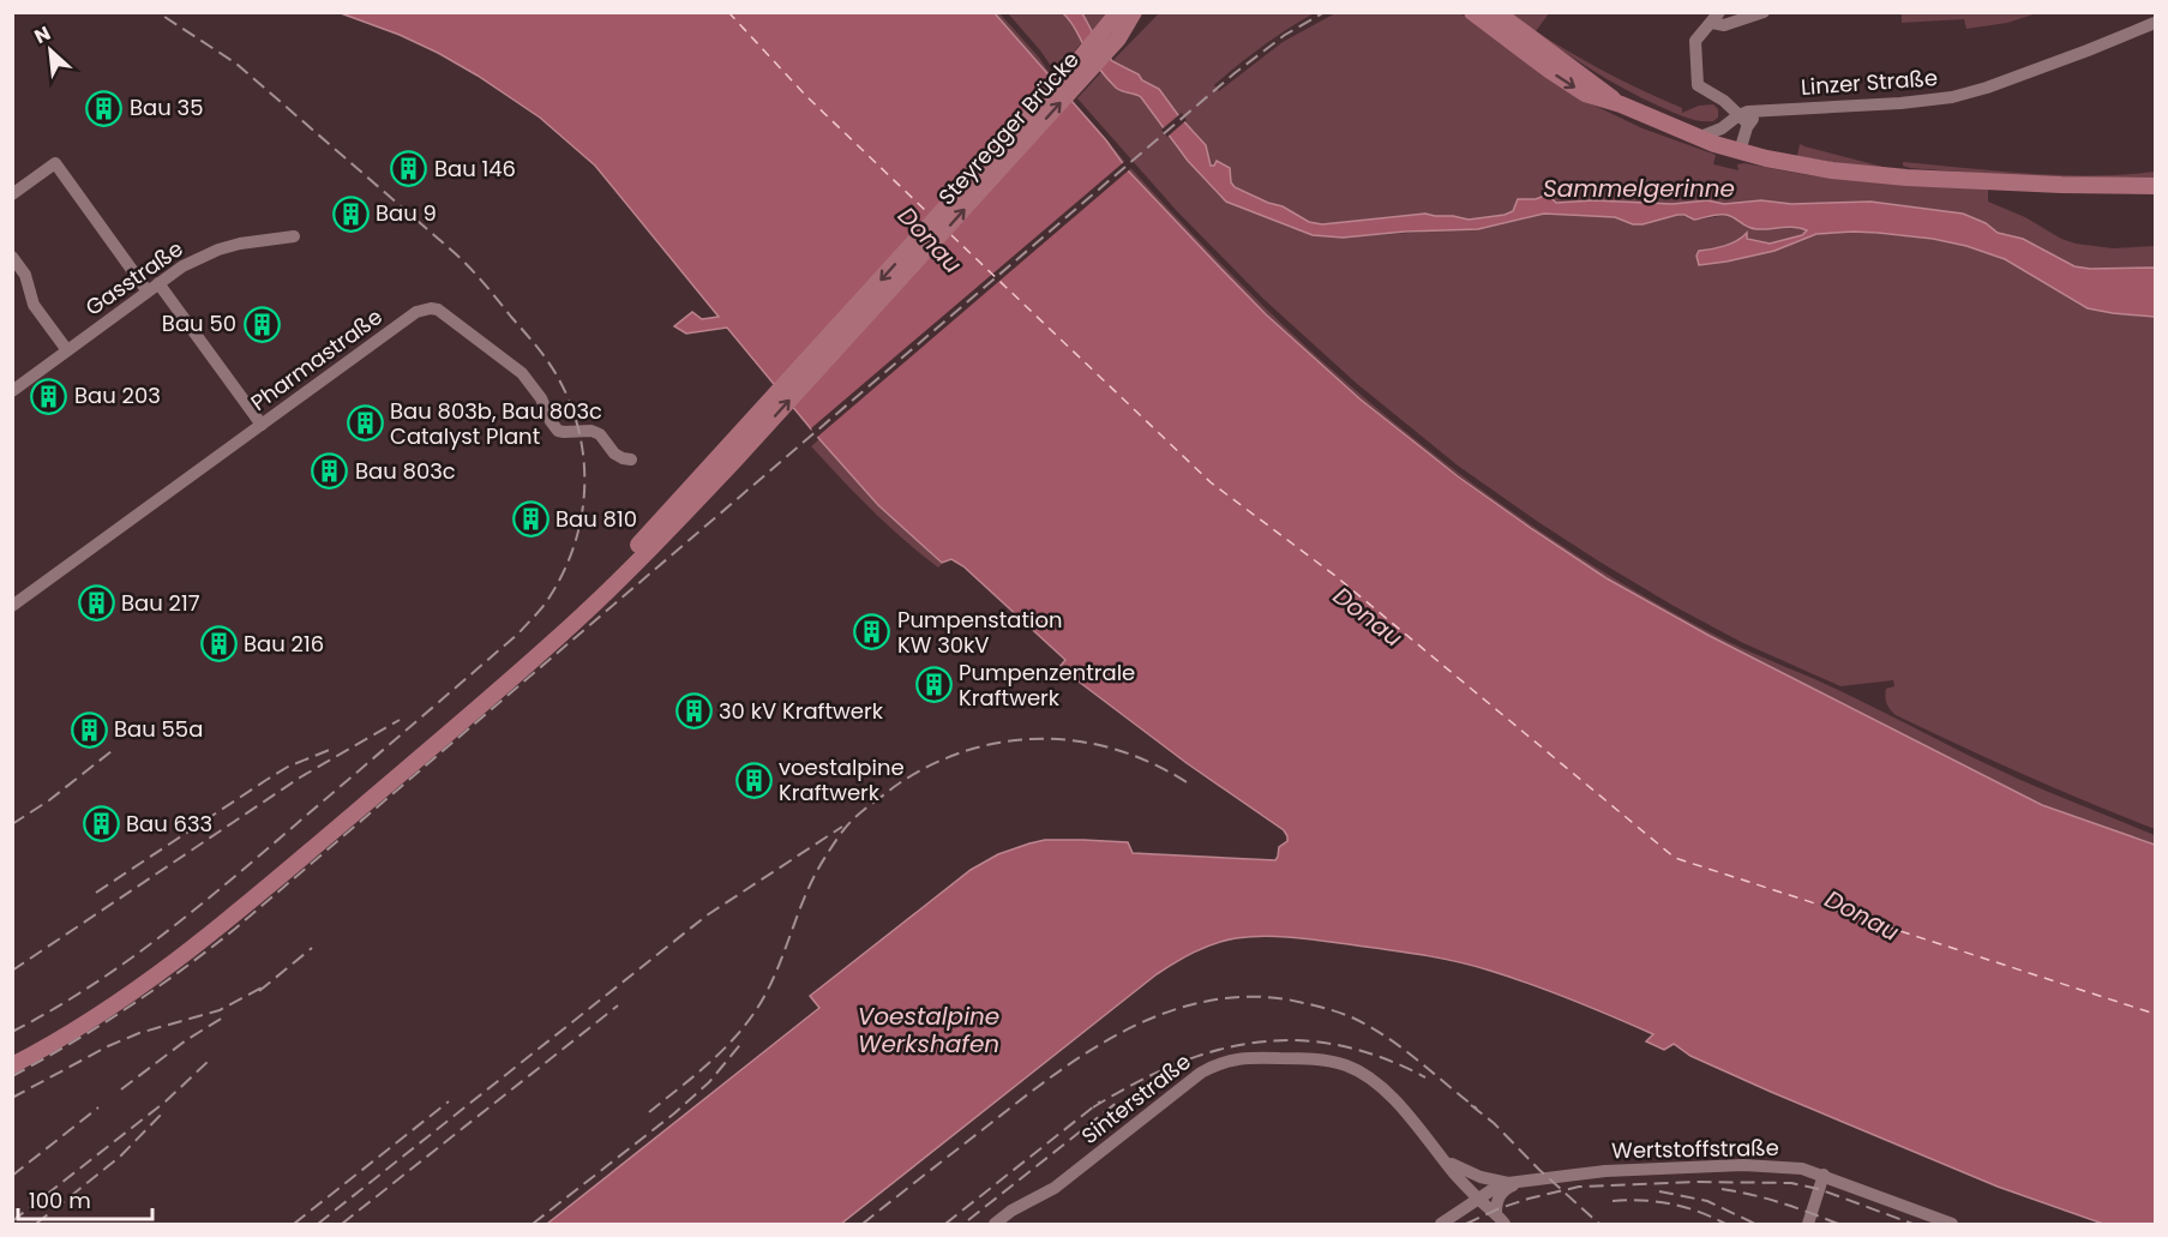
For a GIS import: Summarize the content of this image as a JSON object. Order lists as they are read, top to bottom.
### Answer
{
  "streets": {
    "main road": ["Steyregger Brücke"],
    "street": [
      "Linzer Straße",
      "Gasstraße",
      "Pharmastraße",
      "Sinterstraße",
      "Wertstoffstraße"
    ]
  },
  "crossings": [
    ["Sinterstraße", "Wertstoffstraße"]
  ],
  "water": ["Sammelgerinne", "Donau", "Voestalpine Werkshafen"],
  "places": {
    "building": [
      "Bau 35",
      "Bau 146",
      "Bau 9",
      "Bau 50",
      "Bau 203",
      "Bau 803b, Bau 803c Catalyst Plant",
      "Bau 803c",
      "Bau 810",
      "Bau 217",
      "Pumpenstation KW 30kV",
      "Bau 216",
      "Pumpenzentrale Kraftwerk",
      "30 kV Kraftwerk",
      "Bau 55a",
      "voestalpine Kraftwerk",
      "Bau 633"
    ]
  },
  "scale_bar": "100 m",
  "north": "top left"
}
